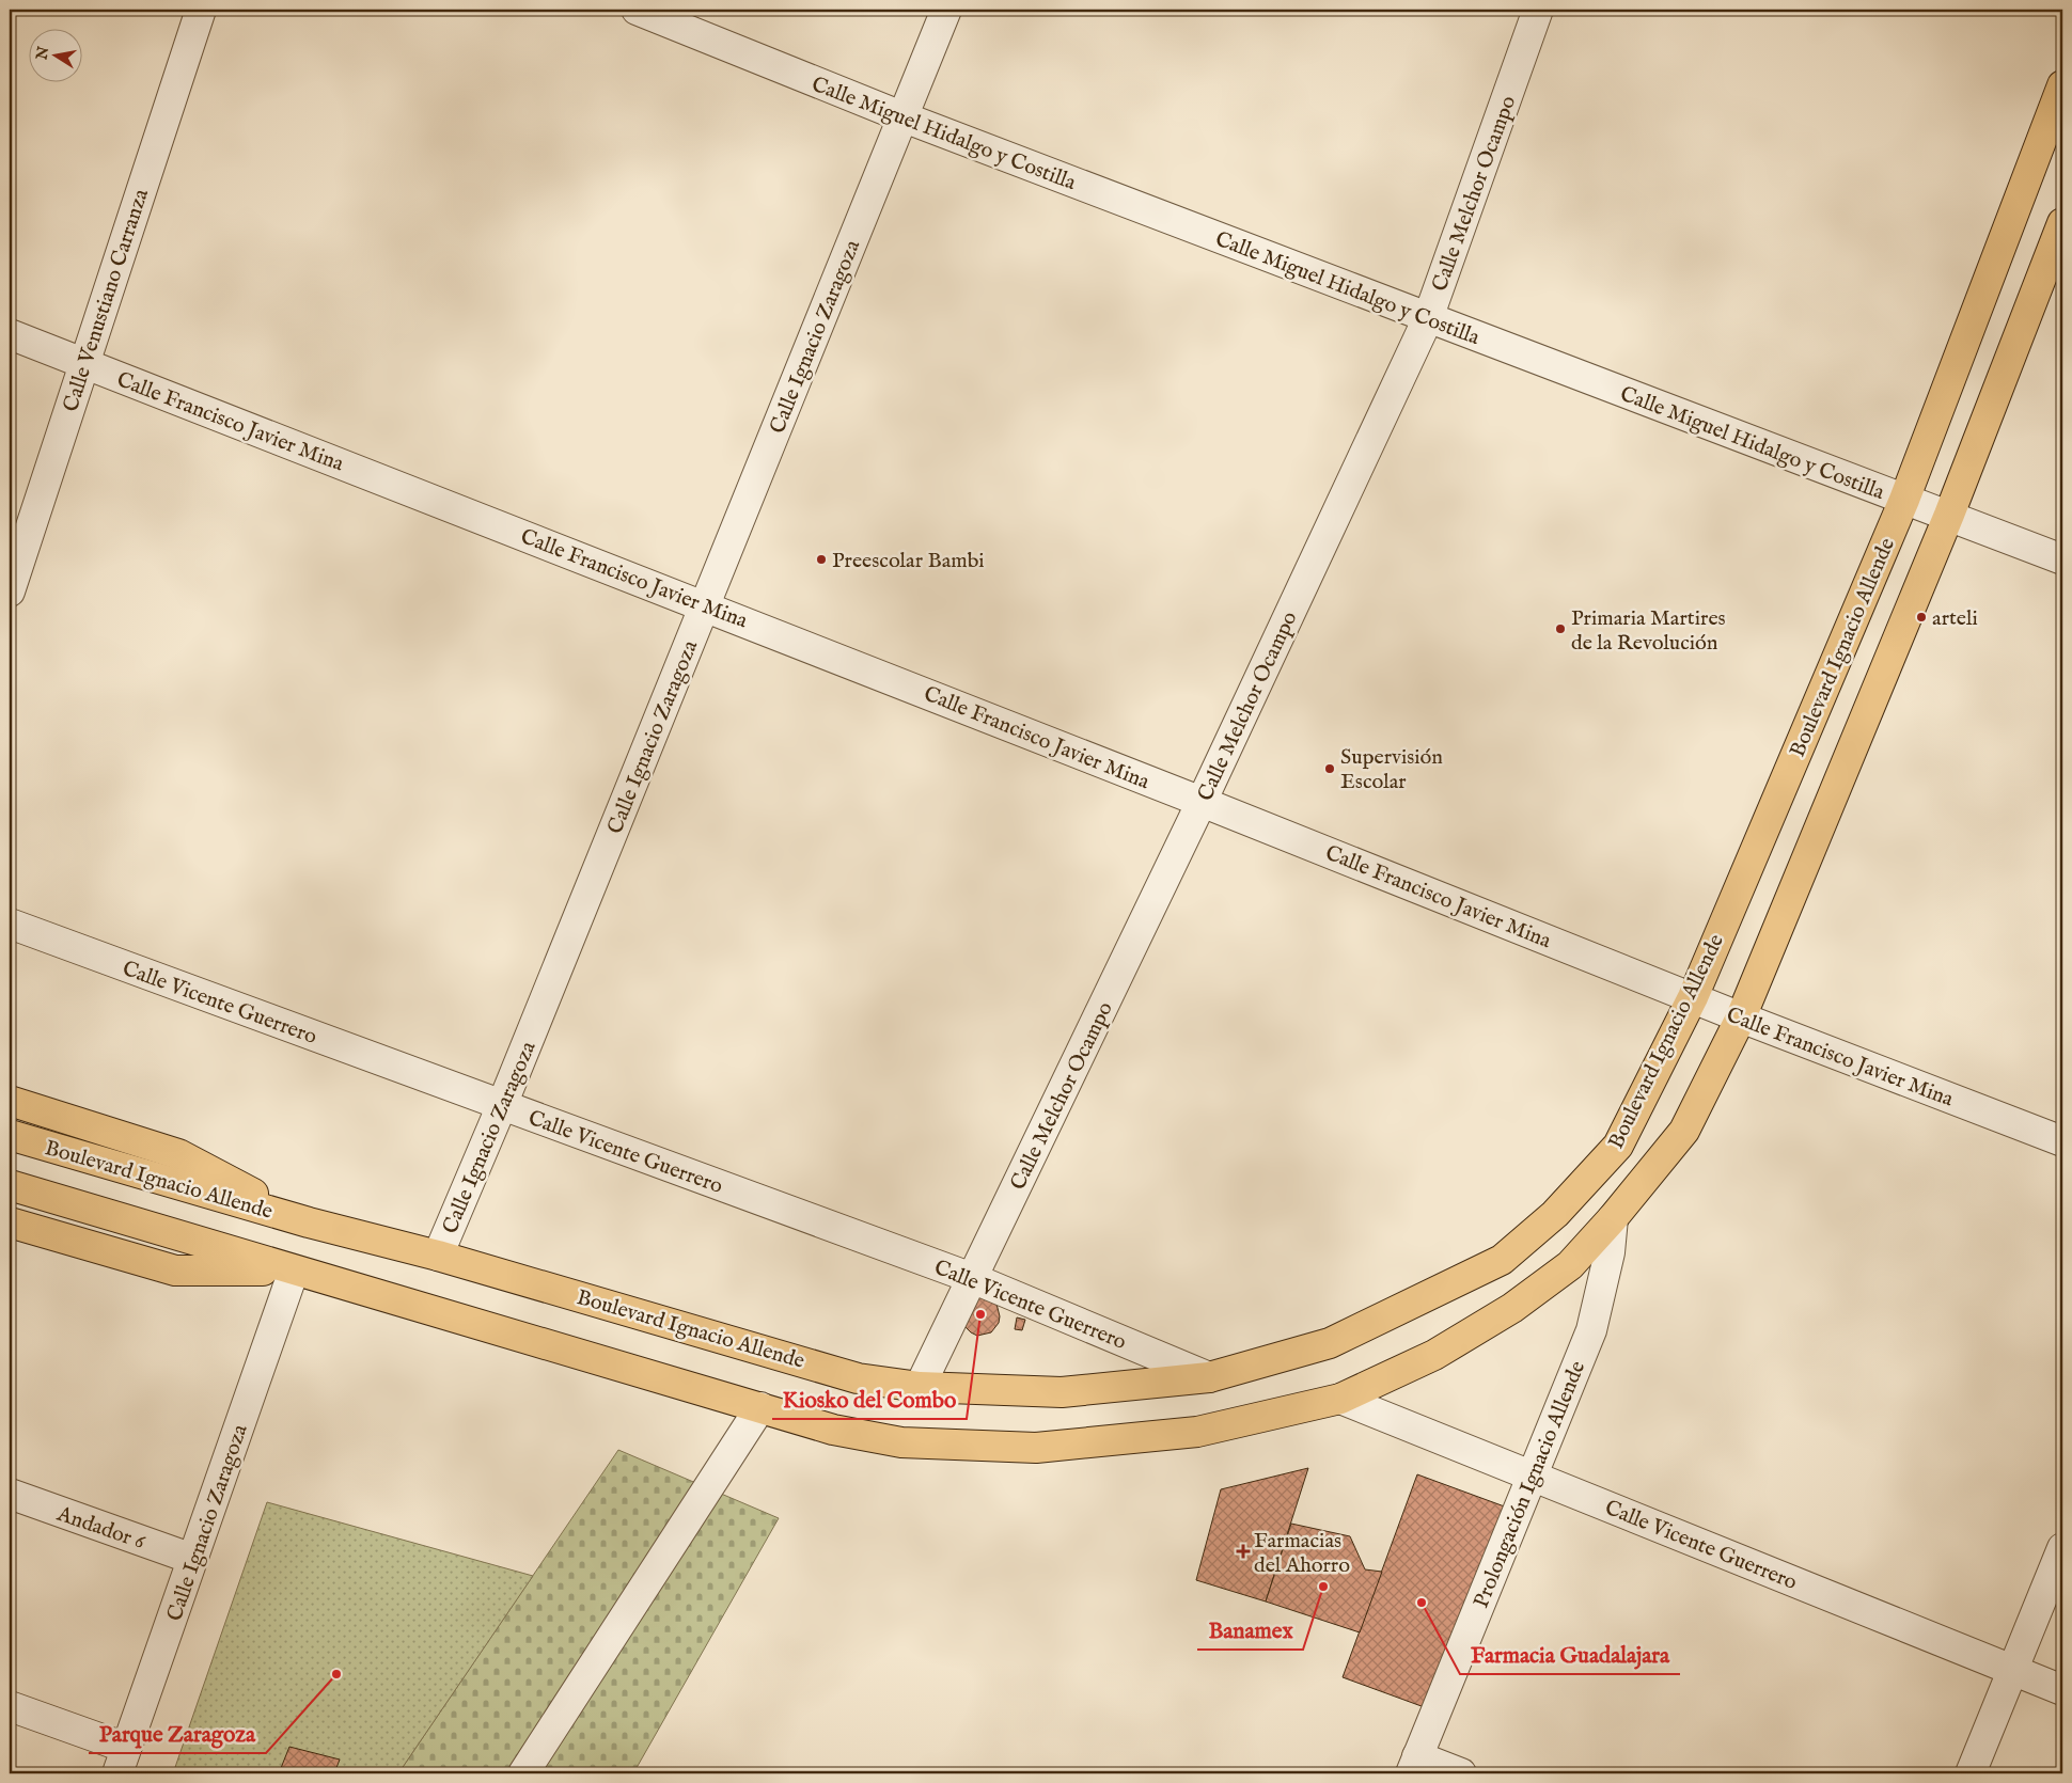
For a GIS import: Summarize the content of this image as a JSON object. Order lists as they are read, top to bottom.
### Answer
{
  "streets": {
    "main road": ["Boulevard Ignacio Allende"],
    "street": [
      "Calle Miguel Hidalgo y Costilla",
      "Calle Melchor Ocampo",
      "Calle Venustiano Carranza",
      "Calle Ignacio Zaragoza",
      "Calle Francisco Javier Mina",
      "Calle Vicente Guerrero",
      "Prolongación Ignacio Allende",
      "Andador 6"
    ]
  },
  "crossings": [
    ["Calle Miguel Hidalgo y Costilla", "Calle Melchor Ocampo"],
    ["Calle Miguel Hidalgo y Costilla", "Calle Ignacio Zaragoza"],
    ["Calle Miguel Hidalgo y Costilla", "Boulevard Ignacio Allende"],
    ["Calle Melchor Ocampo", "Calle Francisco Javier Mina"],
    ["Calle Melchor Ocampo", "Boulevard Ignacio Allende"],
    ["Calle Melchor Ocampo", "Calle Vicente Guerrero"],
    ["Calle Venustiano Carranza", "Calle Francisco Javier Mina"],
    ["Calle Ignacio Zaragoza", "Calle Francisco Javier Mina"],
    ["Calle Ignacio Zaragoza", "Boulevard Ignacio Allende"],
    ["Calle Ignacio Zaragoza", "Calle Vicente Guerrero"],
    ["Calle Ignacio Zaragoza", "Andador 6"],
    ["Calle Francisco Javier Mina", "Boulevard Ignacio Allende"],
    ["Boulevard Ignacio Allende", "Calle Vicente Guerrero"],
    ["Boulevard Ignacio Allende", "Prolongación Ignacio Allende"],
    ["Calle Vicente Guerrero", "Prolongación Ignacio Allende"]
  ],
  "places": {
    "other": [
      "Preescolar Bambi",
      "arteli",
      "Primaria Martires de la Revolución",
      "Supervisión Escolar",
      "Kiosko del Combo",
      "Banamex",
      "Farmacia Guadalajara",
      "Parque Zaragoza"
    ],
    "health": ["Farmacias del Ahorro"]
  },
  "north": "left"
}
